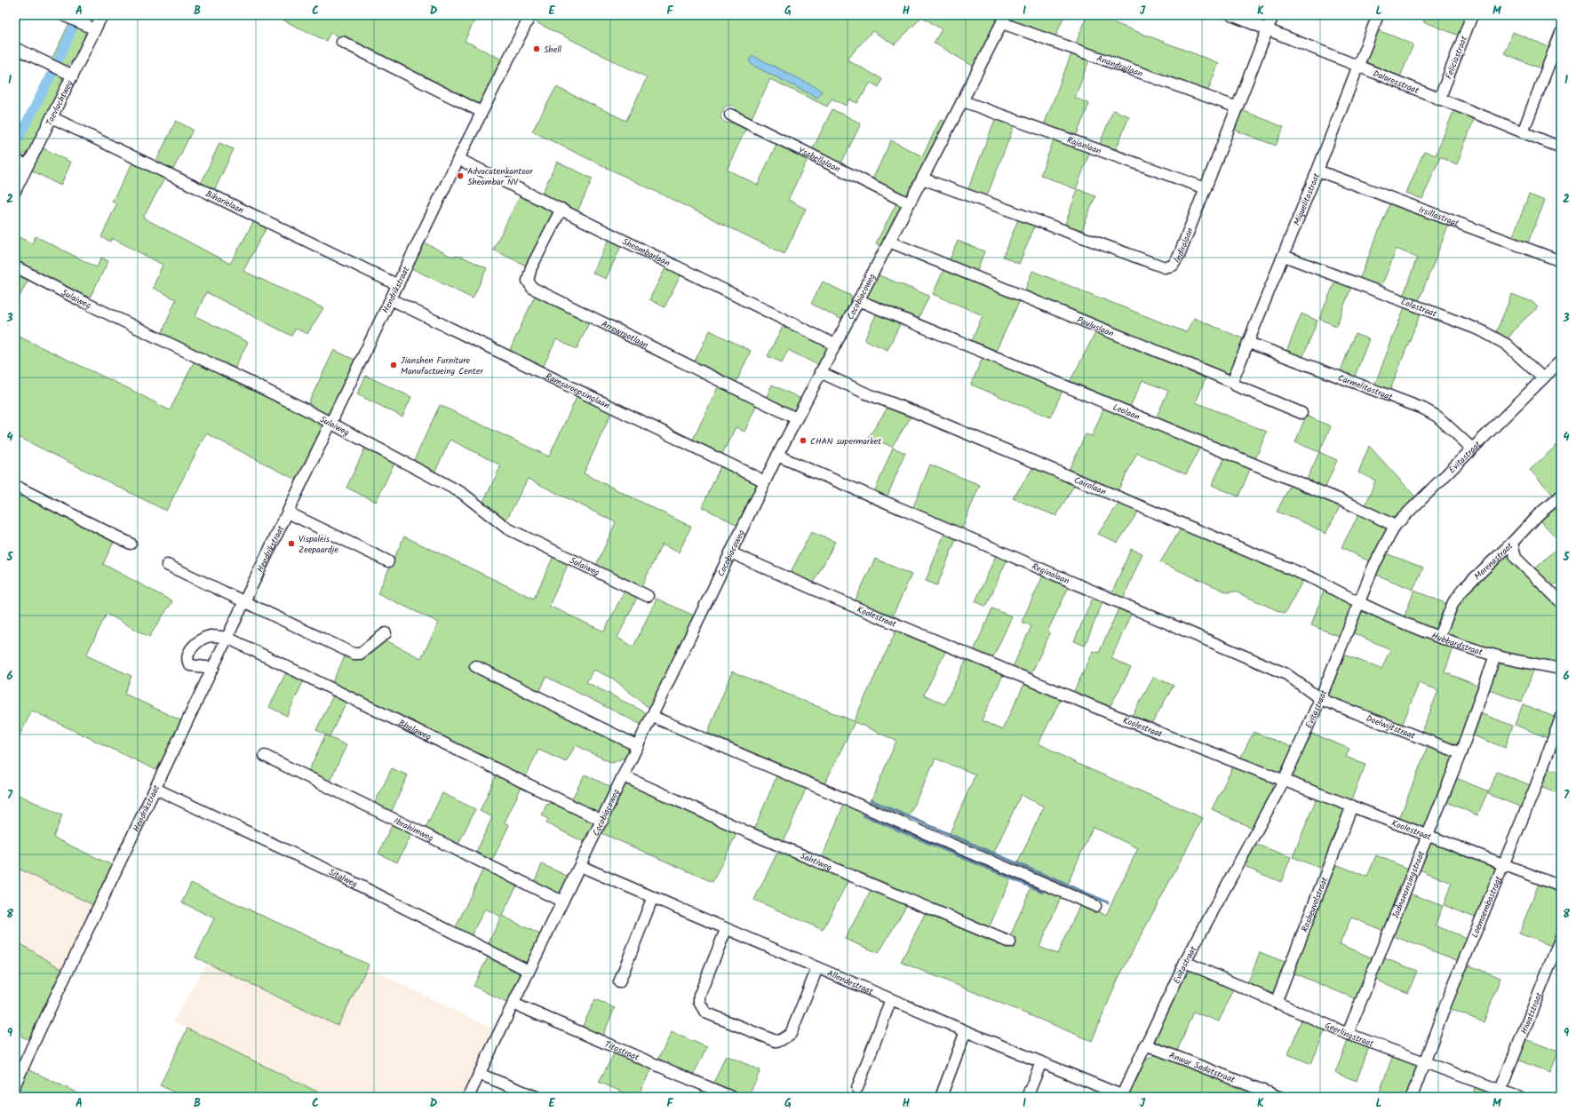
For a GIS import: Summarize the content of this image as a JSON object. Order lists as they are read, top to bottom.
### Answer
{
  "streets": {
    "street": [
      "Feliciastraat",
      "Anandrajlaan",
      "Doloresstraat",
      "Toevluchtweg",
      "Rajanlaan",
      "Ysabellalaan",
      "Miquelitastraat",
      "Biharielaan",
      "Irsillastraat",
      "Indiralaan",
      "Sheombarlaan",
      "Hendrikstraat",
      "Cocobiacoweg",
      "Sulaiweg",
      "Lolastraat",
      "Pauluslaan",
      "Arrowrootlaan",
      "Carmelitastraat",
      "Ramsaroepsinglaan",
      "Leolaan",
      "Evitastraat",
      "Cairolaan",
      "Morenastraat",
      "Reginalaan",
      "Koolestraat",
      "Hubbardstraat",
      "Doelwijtstraat",
      "Bholaweg",
      "Ibrahimweg",
      "Sahtiweg",
      "Sitalweg",
      "Jadnanansingstraat",
      "Rosheuvelstraat",
      "Loemoembastraat",
      "Allendestraat",
      "Hiwatstraat",
      "Geerlingstraat",
      "Titostraat",
      "Anwar Sadatstraat"
    ]
  },
  "crossings": [
    ["Feliciastraat", "Doloresstraat"],
    ["Anandrajlaan", "Indiralaan"],
    ["Anandrajlaan", "Cocobiacoweg"],
    ["Doloresstraat", "Miquelitastraat"],
    ["Doloresstraat", "Indiralaan"],
    ["Toevluchtweg", "Biharielaan"],
    ["Rajanlaan", "Indiralaan"],
    ["Rajanlaan", "Cocobiacoweg"],
    ["Ysabellalaan", "Cocobiacoweg"],
    ["Miquelitastraat", "Irsillastraat"],
    ["Miquelitastraat", "Lolastraat"],
    ["Miquelitastraat", "Pauluslaan"],
    ["Miquelitastraat", "Carmelitastraat"],
    ["Biharielaan", "Hendrikstraat"],
    ["Indiralaan", "Cocobiacoweg"],
    ["Sheombarlaan", "Hendrikstraat"],
    ["Sheombarlaan", "Cocobiacoweg"],
    ["Sheombarlaan", "Arrowrootlaan"],
    ["Hendrikstraat", "Sulaiweg"],
    ["Hendrikstraat", "Ramsaroepsinglaan"],
    ["Hendrikstraat", "Bholaweg"],
    ["Hendrikstraat", "Sitalweg"],
    ["Cocobiacoweg", "Pauluslaan"],
    ["Cocobiacoweg", "Arrowrootlaan"],
    ["Cocobiacoweg", "Ramsaroepsinglaan"],
    ["Cocobiacoweg", "Leolaan"],
    ["Cocobiacoweg", "Cairolaan"],
    ["Cocobiacoweg", "Reginalaan"],
    ["Cocobiacoweg", "Koolestraat"],
    ["Cocobiacoweg", "Bholaweg"],
    ["Cocobiacoweg", "Ibrahimweg"],
    ["Cocobiacoweg", "Sahtiweg"],
    ["Cocobiacoweg", "Sitalweg"],
    ["Cocobiacoweg", "Allendestraat"],
    ["Cocobiacoweg", "Titostraat"],
    ["Lolastraat", "Evitastraat"],
    ["Carmelitastraat", "Evitastraat"],
    ["Leolaan", "Evitastraat"],
    ["Evitastraat", "Cairolaan"],
    ["Evitastraat", "Reginalaan"],
    ["Evitastraat", "Koolestraat"],
    ["Evitastraat", "Hubbardstraat"],
    ["Evitastraat", "Doelwijtstraat"],
    ["Evitastraat", "Allendestraat"],
    ["Evitastraat", "Geerlingstraat"],
    ["Evitastraat", "Anwar Sadatstraat"],
    ["Cairolaan", "Hubbardstraat"],
    ["Morenastraat", "Hubbardstraat"],
    ["Reginalaan", "Doelwijtstraat"],
    ["Koolestraat", "Jadnanansingstraat"],
    ["Koolestraat", "Rosheuvelstraat"],
    ["Koolestraat", "Loemoembastraat"],
    ["Hubbardstraat", "Jadnanansingstraat"],
    ["Doelwijtstraat", "Jadnanansingstraat"],
    ["Jadnanansingstraat", "Geerlingstraat"],
    ["Rosheuvelstraat", "Geerlingstraat"],
    ["Loemoembastraat", "Geerlingstraat"],
    ["Hiwatstraat", "Geerlingstraat"]
  ],
  "places": [
    "Shell",
    "Advocatenkantoor Sheombar NV",
    "Jianshen Furniture Manufactueing Center",
    "CHAN supermarket",
    "Vispaleis Zeepaardje"
  ],
  "grid": {
    "columns": [
      "A",
      "B",
      "C",
      "D",
      "E",
      "F",
      "G",
      "H",
      "I",
      "J",
      "K",
      "L",
      "M"
    ],
    "rows": [
      "1",
      "2",
      "3",
      "4",
      "5",
      "6",
      "7",
      "8",
      "9"
    ]
  }
}
